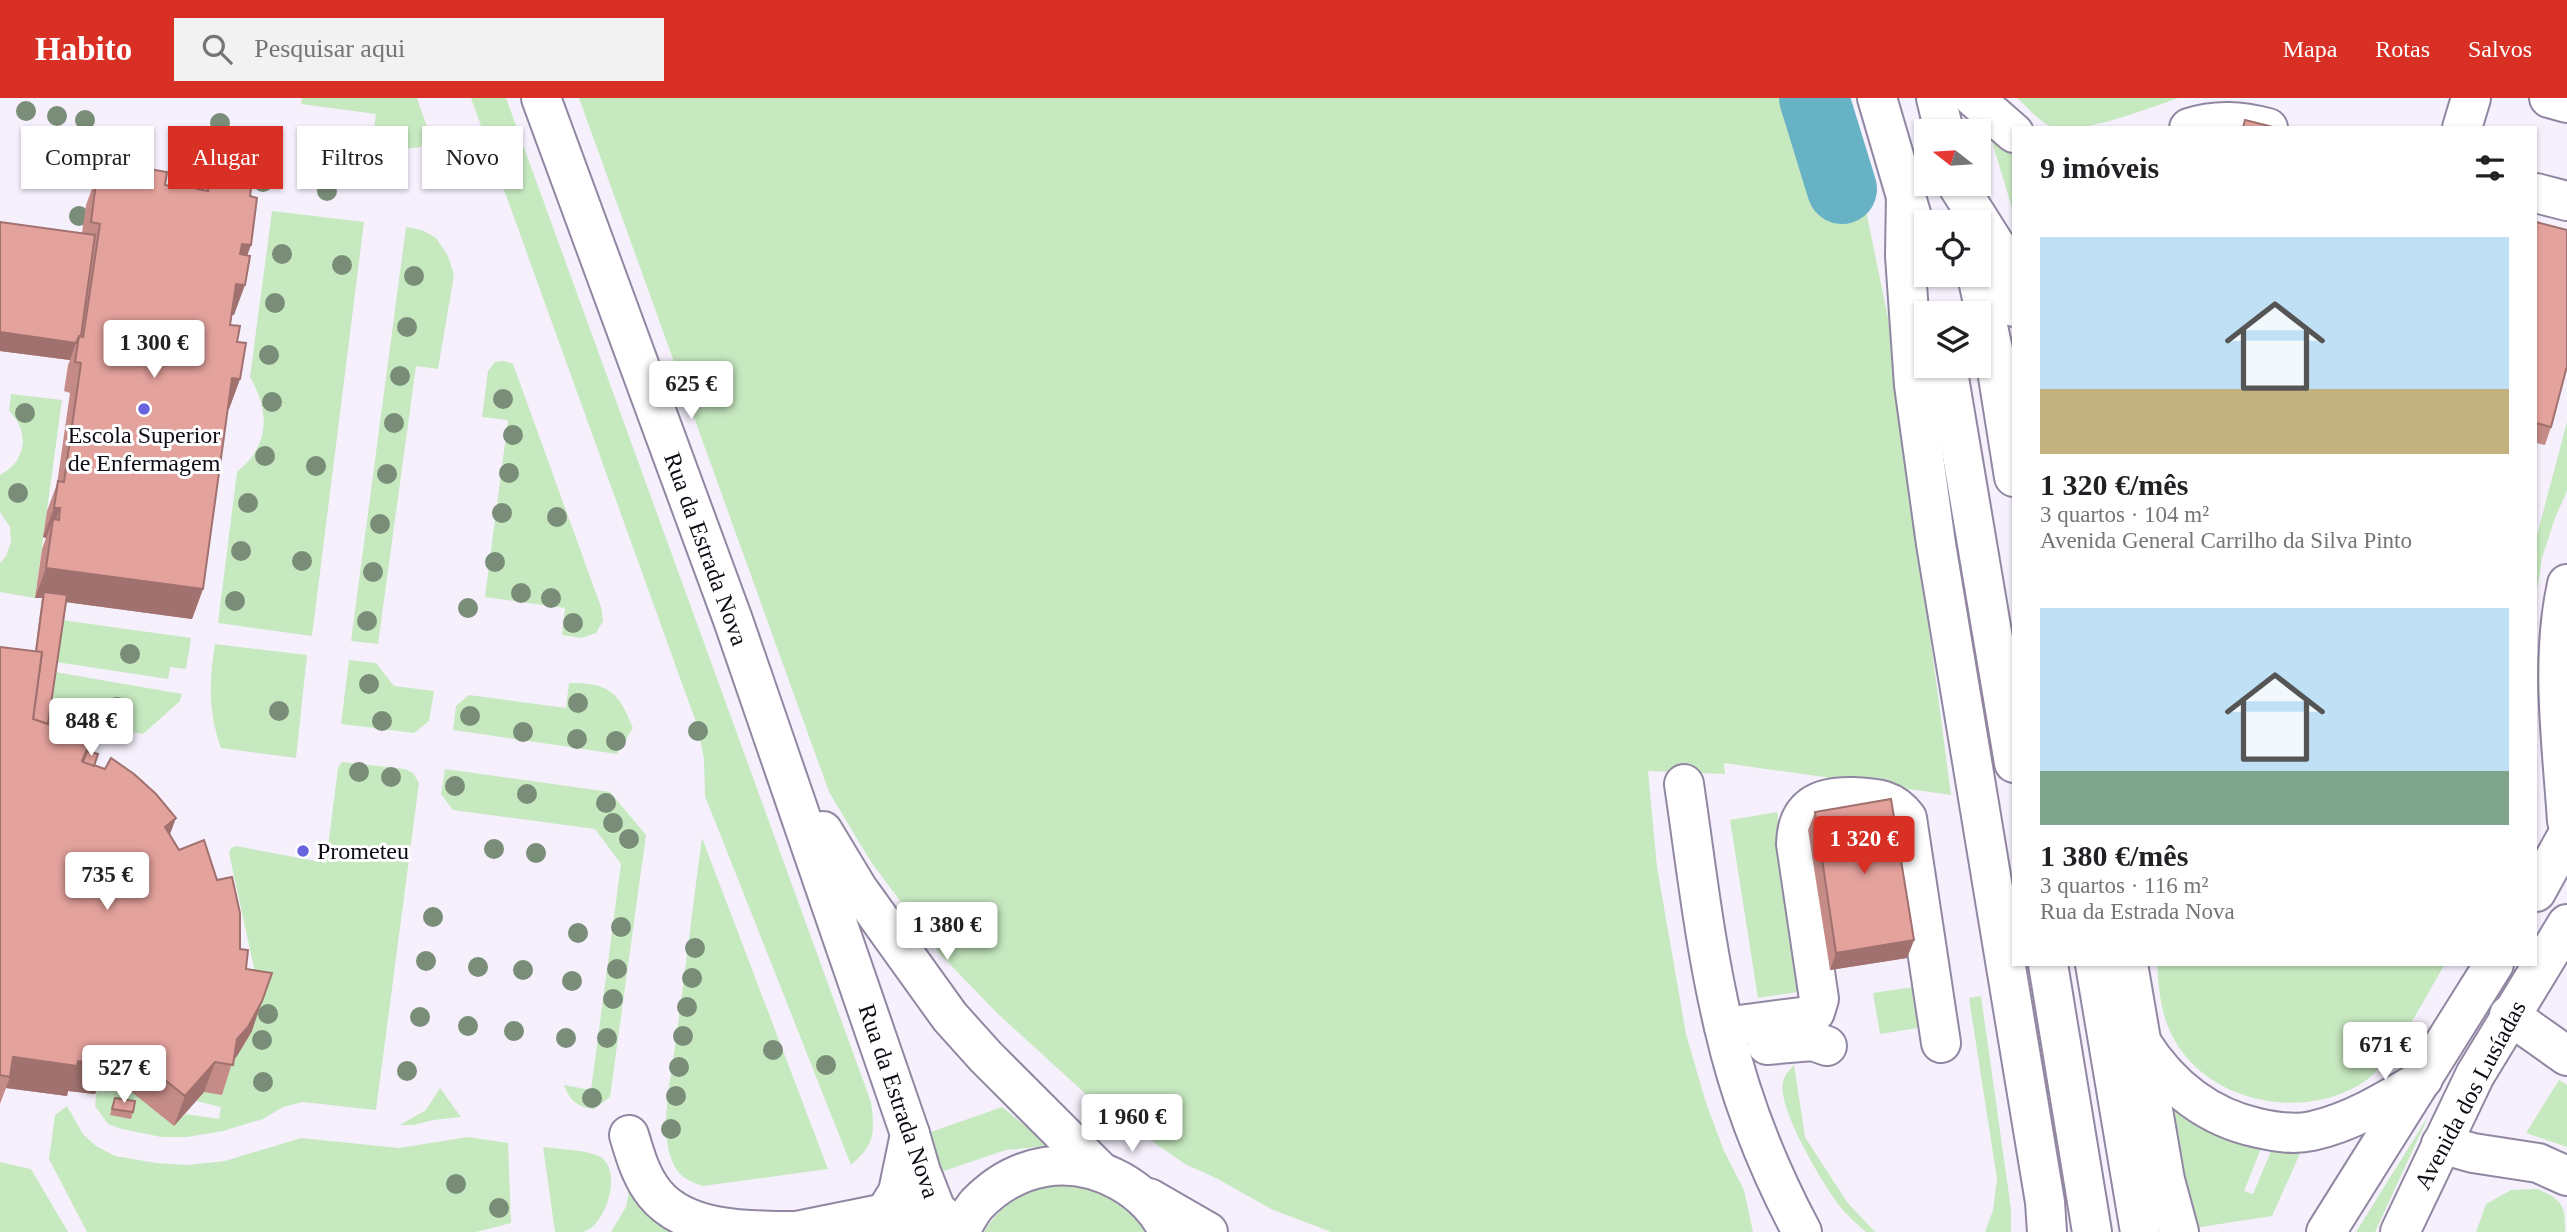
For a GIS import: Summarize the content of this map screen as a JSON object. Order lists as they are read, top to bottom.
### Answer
{
  "streets": {
    "main road": ["Rua da Estrada Nova", "Avenida dos Lusíadas"]
  },
  "places": ["Escola Superior de Enfermagem", "Prometeu"],
  "north": "left",
  "page": {
    "header": "Habito",
    "search": "Pesquisar aqui",
    "nav": ["Mapa", "Rotas", "Salvos"],
    "chip": [
      "Comprar",
      "Alugar",
      "Filtros",
      "Novo"
    ],
    "heading": "9 imóveis",
    "list": [
      {
        "name": "1 320 €/mês",
        "note": "3 quartos · 104 m² · Avenida General Carrilho da Silva Pinto"
      },
      {
        "name": "1 380 €/mês",
        "note": "3 quartos · 116 m² · Rua da Estrada Nova"
      }
    ],
    "price": [
      "1 300 €",
      "625 €",
      "848 €",
      "1 320 €",
      "735 €",
      "1 380 €",
      "671 €",
      "527 €",
      "1 960 €"
    ]
  }
}
